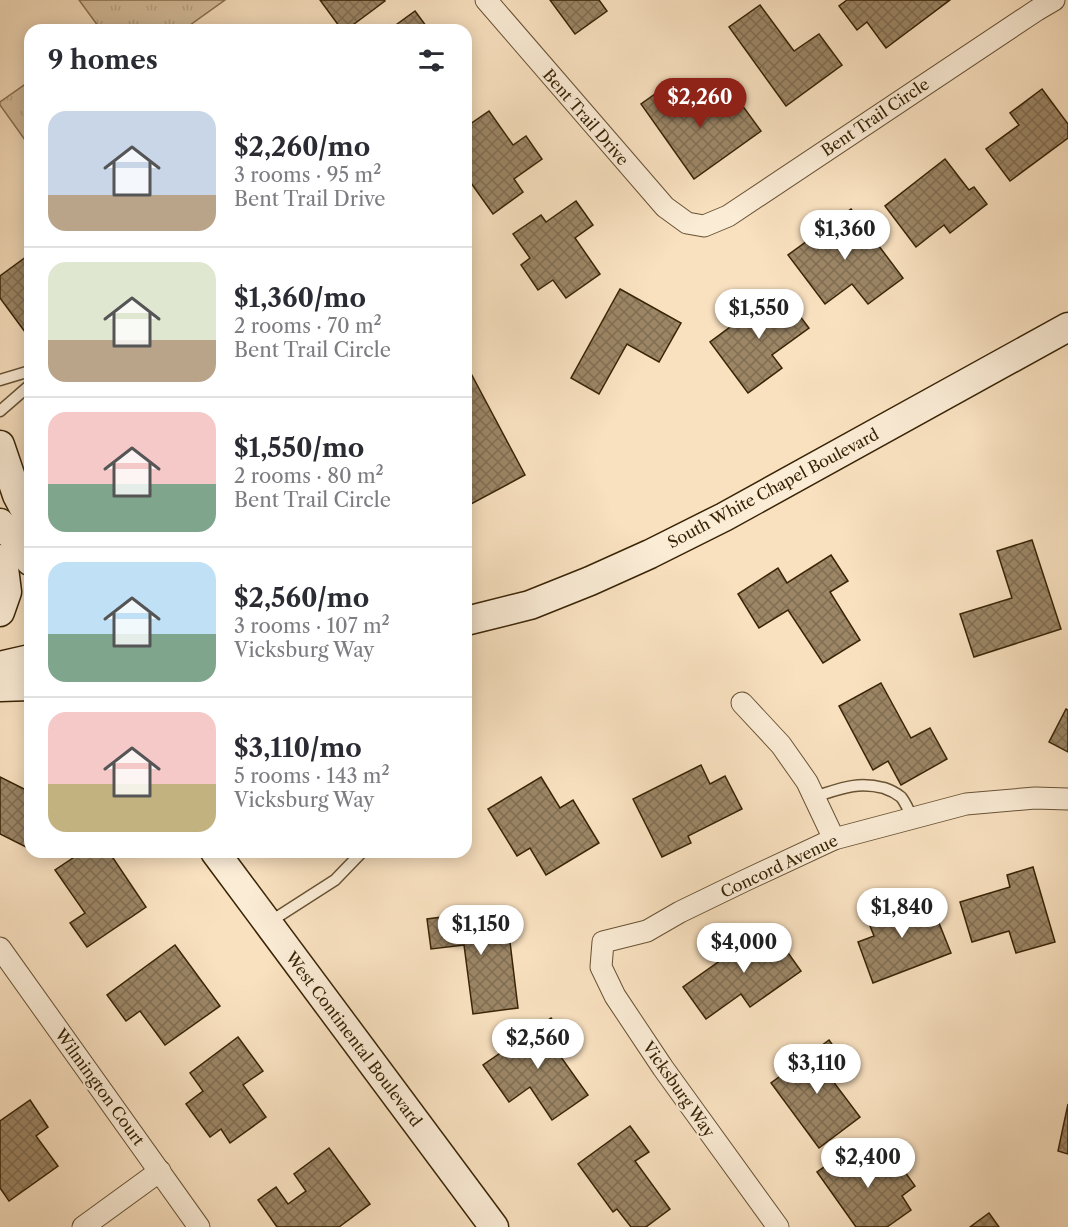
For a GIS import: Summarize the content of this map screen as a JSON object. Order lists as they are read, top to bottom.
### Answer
{
  "streets": {
    "main road": ["South White Chapel Boulevard", "West Continental Boulevard"],
    "street": [
      "Bent Trail Drive",
      "Bent Trail Circle",
      "Concord Avenue",
      "Wilmington Court",
      "Vicksburg Way"
    ]
  },
  "crossings": [
    ["Bent Trail Drive", "Bent Trail Circle"],
    ["Concord Avenue", "Vicksburg Way"]
  ],
  "page": {
    "heading": "9 homes",
    "price": [
      "$2,260",
      "$1,360",
      "$1,550",
      "$1,840",
      "$1,150",
      "$4,000",
      "$2,560",
      "$3,110",
      "$2,400"
    ],
    "list": [
      {
        "name": "$2,260/mo",
        "note": "3 rooms · 95 m² · Bent Trail Drive"
      },
      {
        "name": "$1,360/mo",
        "note": "2 rooms · 70 m² · Bent Trail Circle"
      },
      {
        "name": "$1,550/mo",
        "note": "2 rooms · 80 m² · Bent Trail Circle"
      },
      {
        "name": "$2,560/mo",
        "note": "3 rooms · 107 m² · Vicksburg Way"
      },
      {
        "name": "$3,110/mo",
        "note": "5 rooms · 143 m² · Vicksburg Way"
      }
    ]
  }
}
